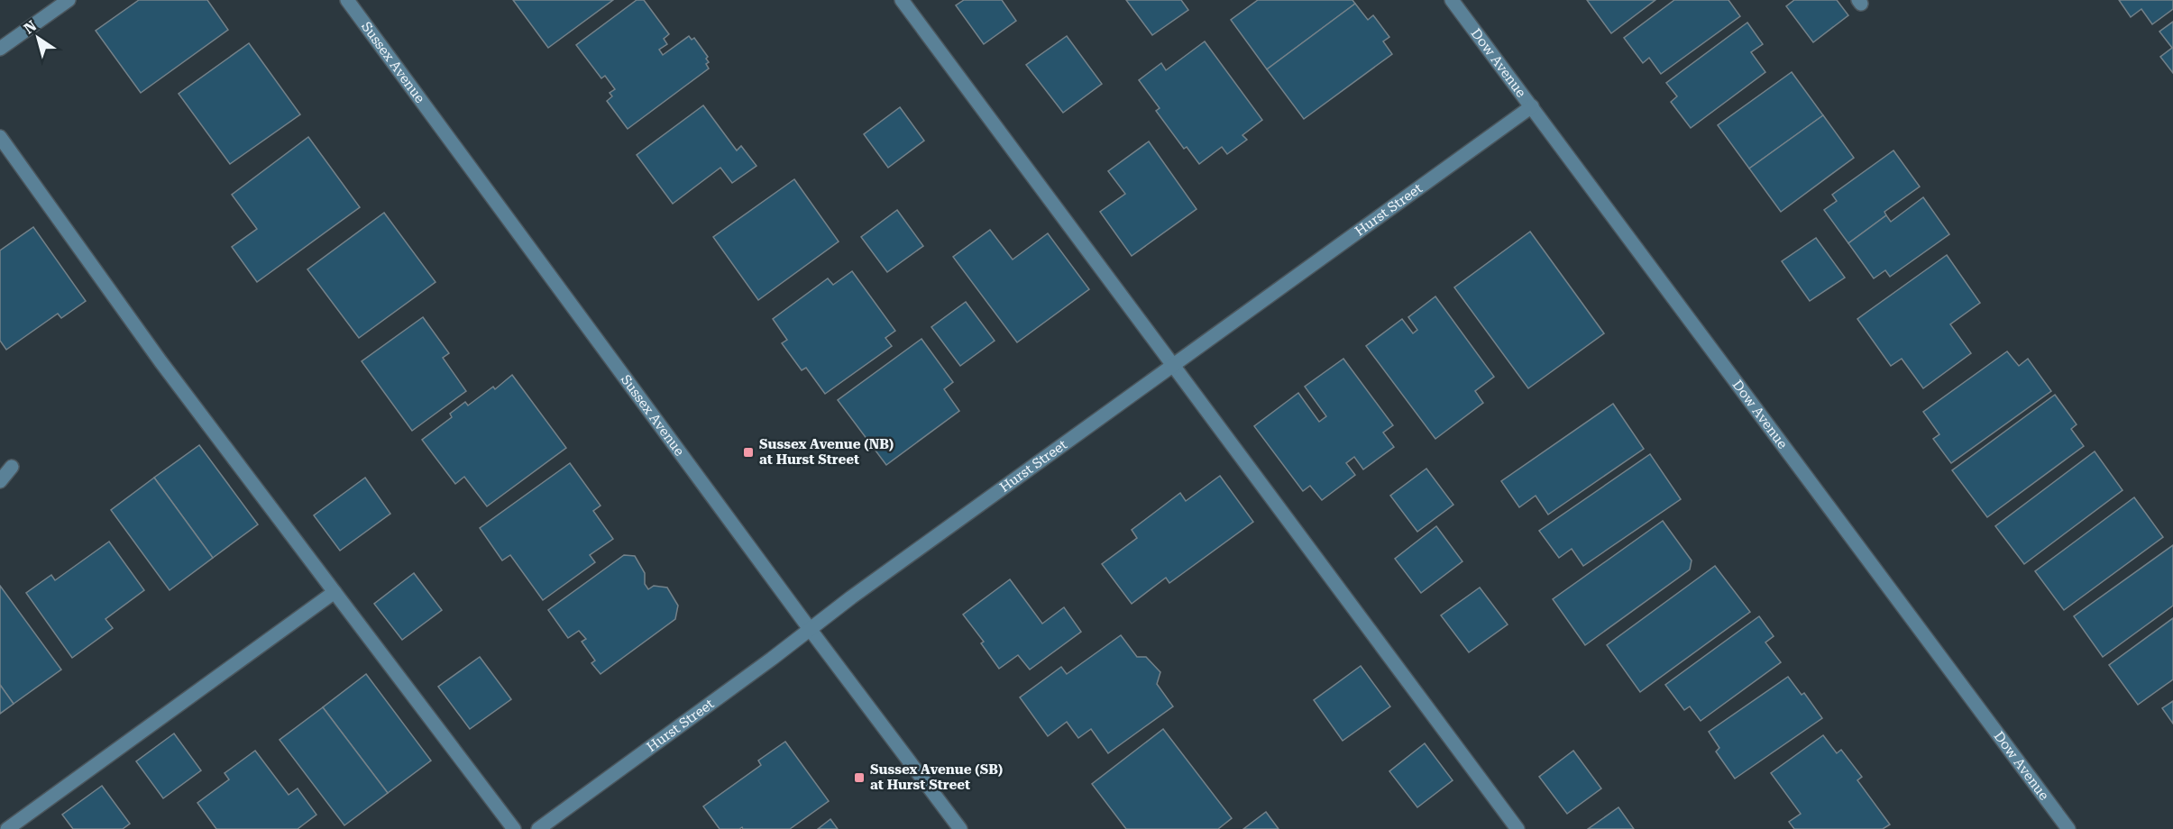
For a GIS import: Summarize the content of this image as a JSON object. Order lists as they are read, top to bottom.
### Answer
{
  "streets": {
    "street": ["Sussex Avenue", "Dow Avenue", "Hurst Street"]
  },
  "crossings": [
    ["Sussex Avenue", "Hurst Street"],
    ["Dow Avenue", "Hurst Street"]
  ],
  "places": {
    "transit": ["Sussex Avenue (NB) at Hurst Street", "Sussex Avenue (SB) at Hurst Street"]
  },
  "north": "top left"
}
